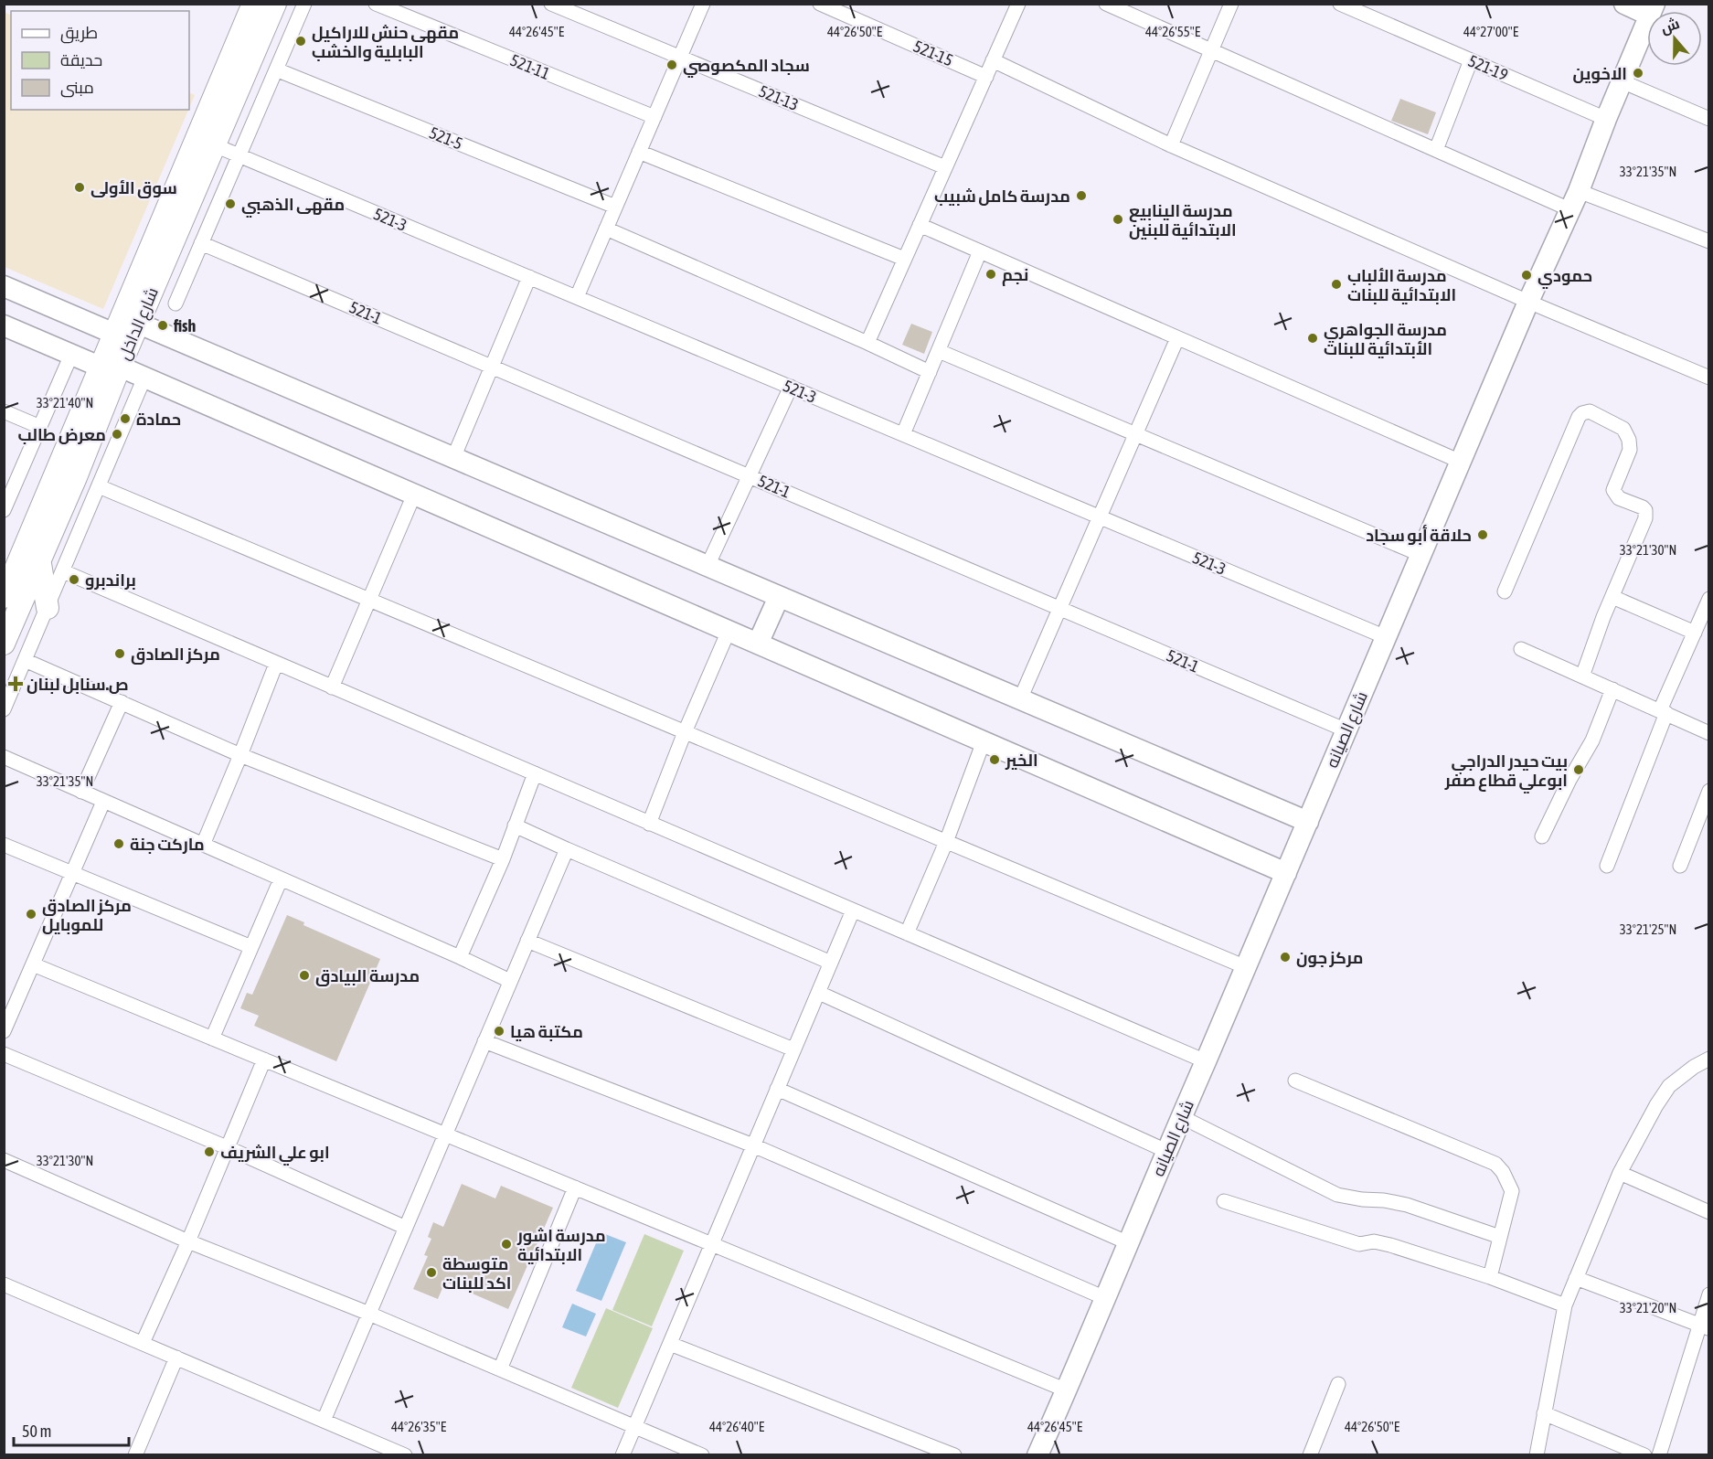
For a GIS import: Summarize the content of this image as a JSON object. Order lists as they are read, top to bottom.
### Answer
{
  "streets": {
    "main road": ["شارع الداخل"],
    "street": [
      "521-15",
      "521-11",
      "521-19",
      "521-13",
      "521-5",
      "521-3",
      "521-1",
      "شارع الصيانه"
    ]
  },
  "crossings": [
    ["521-19", "شارع الصيانه"],
    ["521-3", "شارع الداخل"],
    ["521-3", "شارع الصيانه"],
    ["521-1", "شارع الصيانه"]
  ],
  "places": {
    "other": [
      "مقهى حنش للاراكيل البابلية والخشب",
      "سجاد المكصوصي",
      "الاخوين",
      "سوق الأولى",
      "مدرسة كامل شبيب",
      "مقهى الذهبي",
      "مدرسة الينابيع الابتدائية للبنين",
      "نجم",
      "حمودي",
      "مدرسة الألباب الابتدائية للبنات",
      "fish",
      "مدرسة الجواهري الأبتدائية للبنات",
      "حمادة",
      "معرض طالب",
      "حلاقة أبو سجاد",
      "براندبرو",
      "مركز الصادق",
      "الخير",
      "بيت حيدر الدراجي ابوعلي قطاع صفر",
      "ماركت جنة",
      "مركز الصادق للموبايل",
      "مركز جون",
      "مدرسة البيادق",
      "مكتبة هيا",
      "ابو علي الشريف",
      "مدرسة اشور الابتدائية",
      "متوسطة اكد للبنات"
    ],
    "health": ["ص.سنابل لبنان"]
  },
  "legend": ["طريق", "حديقة", "مبنى"],
  "scale_bar": "50 m",
  "north": "top",
  "coordinates": [
    "44°27'00\"E",
    "44°26'45\"E",
    "44°26'50\"E",
    "44°26'55\"E",
    "33°21'35\"N",
    "33°21'40\"N",
    "33°21'30\"N",
    "33°21'25\"N",
    "33°21'20\"N",
    "44°26'35\"E",
    "44°26'40\"E"
  ]
}
